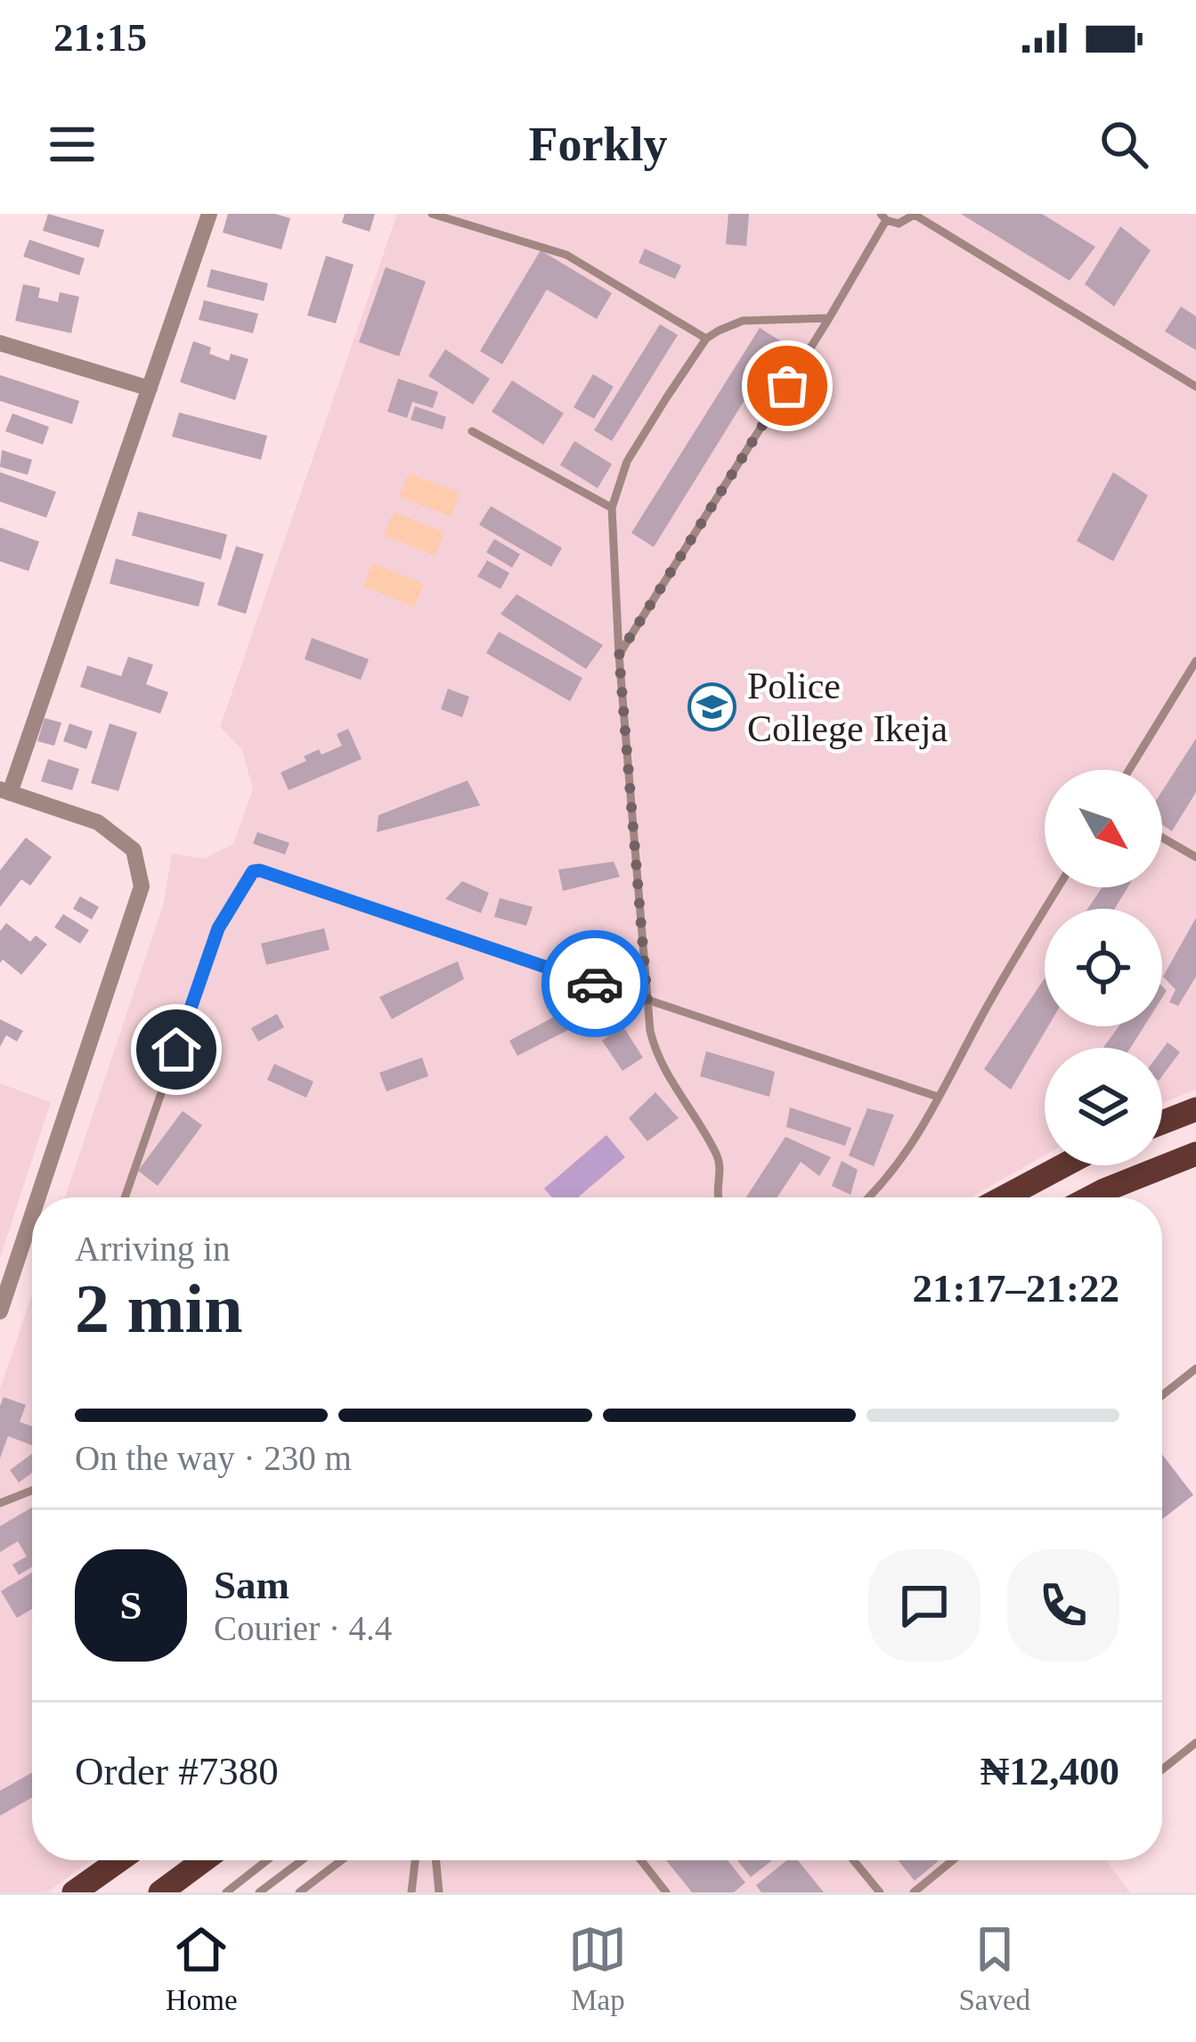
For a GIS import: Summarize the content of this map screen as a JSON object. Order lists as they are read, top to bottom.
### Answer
{
  "places": {
    "school or university": ["Police College Ikeja"]
  },
  "north": "bottom right",
  "page": {
    "status": "21:15",
    "header": "Forkly",
    "heading": ["2 min", "Arriving in", "21:17–21:22"],
    "panel": [
      "Sam",
      "Courier · 4.4",
      "Order #7380",
      "₦12,400"
    ],
    "bar": "On the way · 230 m",
    "round": "S",
    "tabs": ["Home", "Map", "Saved"]
  }
}
